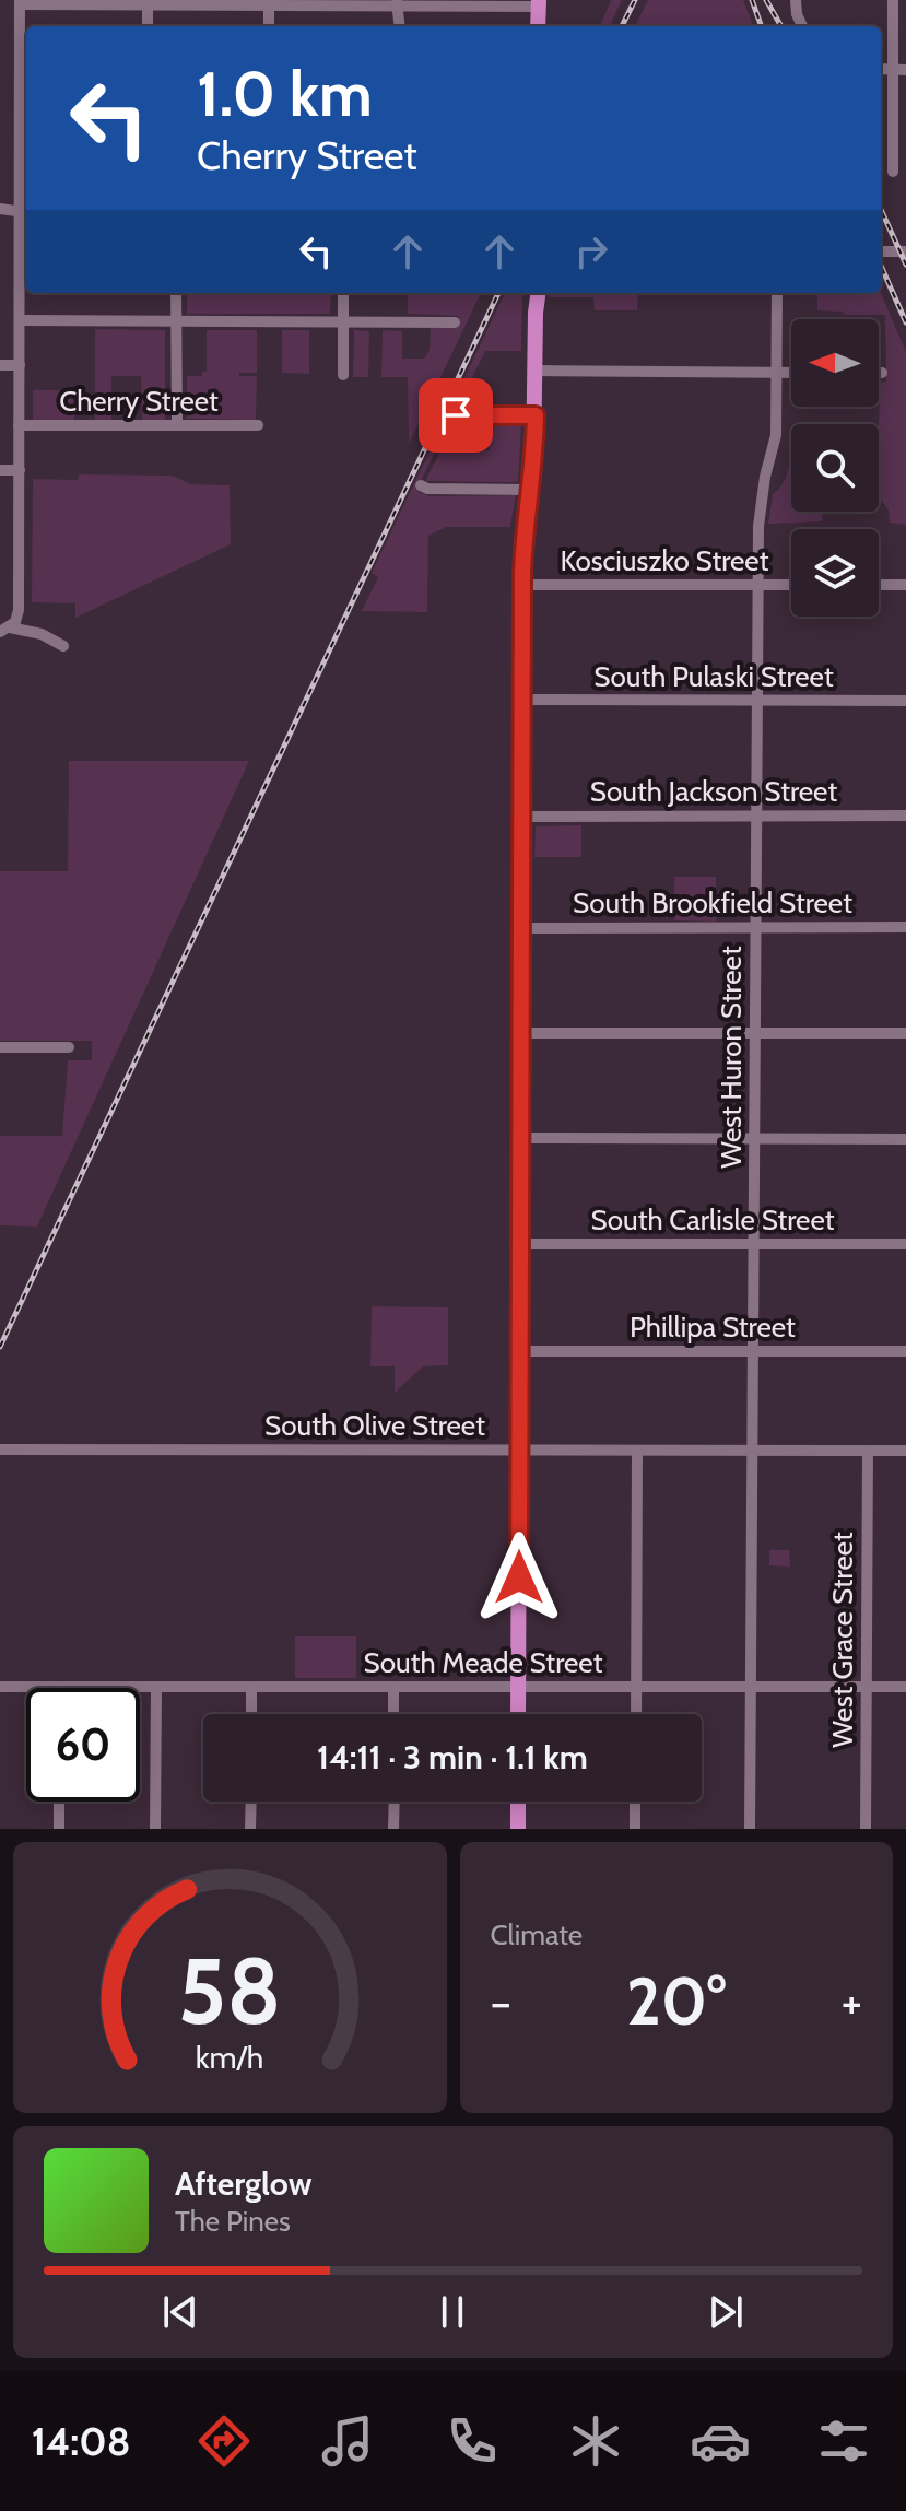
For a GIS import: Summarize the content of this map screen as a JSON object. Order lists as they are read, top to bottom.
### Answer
{
  "streets": {
    "street": [
      "Cherry Street",
      "Kosciuszko Street",
      "South Pulaski Street",
      "South Jackson Street",
      "South Brookfield Street",
      "West Huron Street",
      "South Carlisle Street",
      "Phillipa Street",
      "South Olive Street",
      "West Grace Street",
      "South Meade Street"
    ]
  },
  "crossings": [
    ["Kosciuszko Street", "West Huron Street"],
    ["South Pulaski Street", "West Huron Street"],
    ["South Jackson Street", "West Huron Street"],
    ["South Brookfield Street", "West Huron Street"],
    ["West Huron Street", "South Carlisle Street"],
    ["West Huron Street", "Phillipa Street"],
    ["West Huron Street", "South Olive Street"],
    ["West Huron Street", "South Meade Street"],
    ["South Olive Street", "West Grace Street"],
    ["West Grace Street", "South Meade Street"]
  ],
  "north": "left",
  "page": {
    "turn": ["1.0 km", "Cherry Street"],
    "limit": "60",
    "trip": "14:11 · 3 min · 1.1 km",
    "tile": "Climate",
    "heat": ["−", "20°", "+"],
    "song": ["Afterglow", "The Pines"],
    "tabs": "14:08",
    "gauge": ["58", "km/h"]
  }
}
